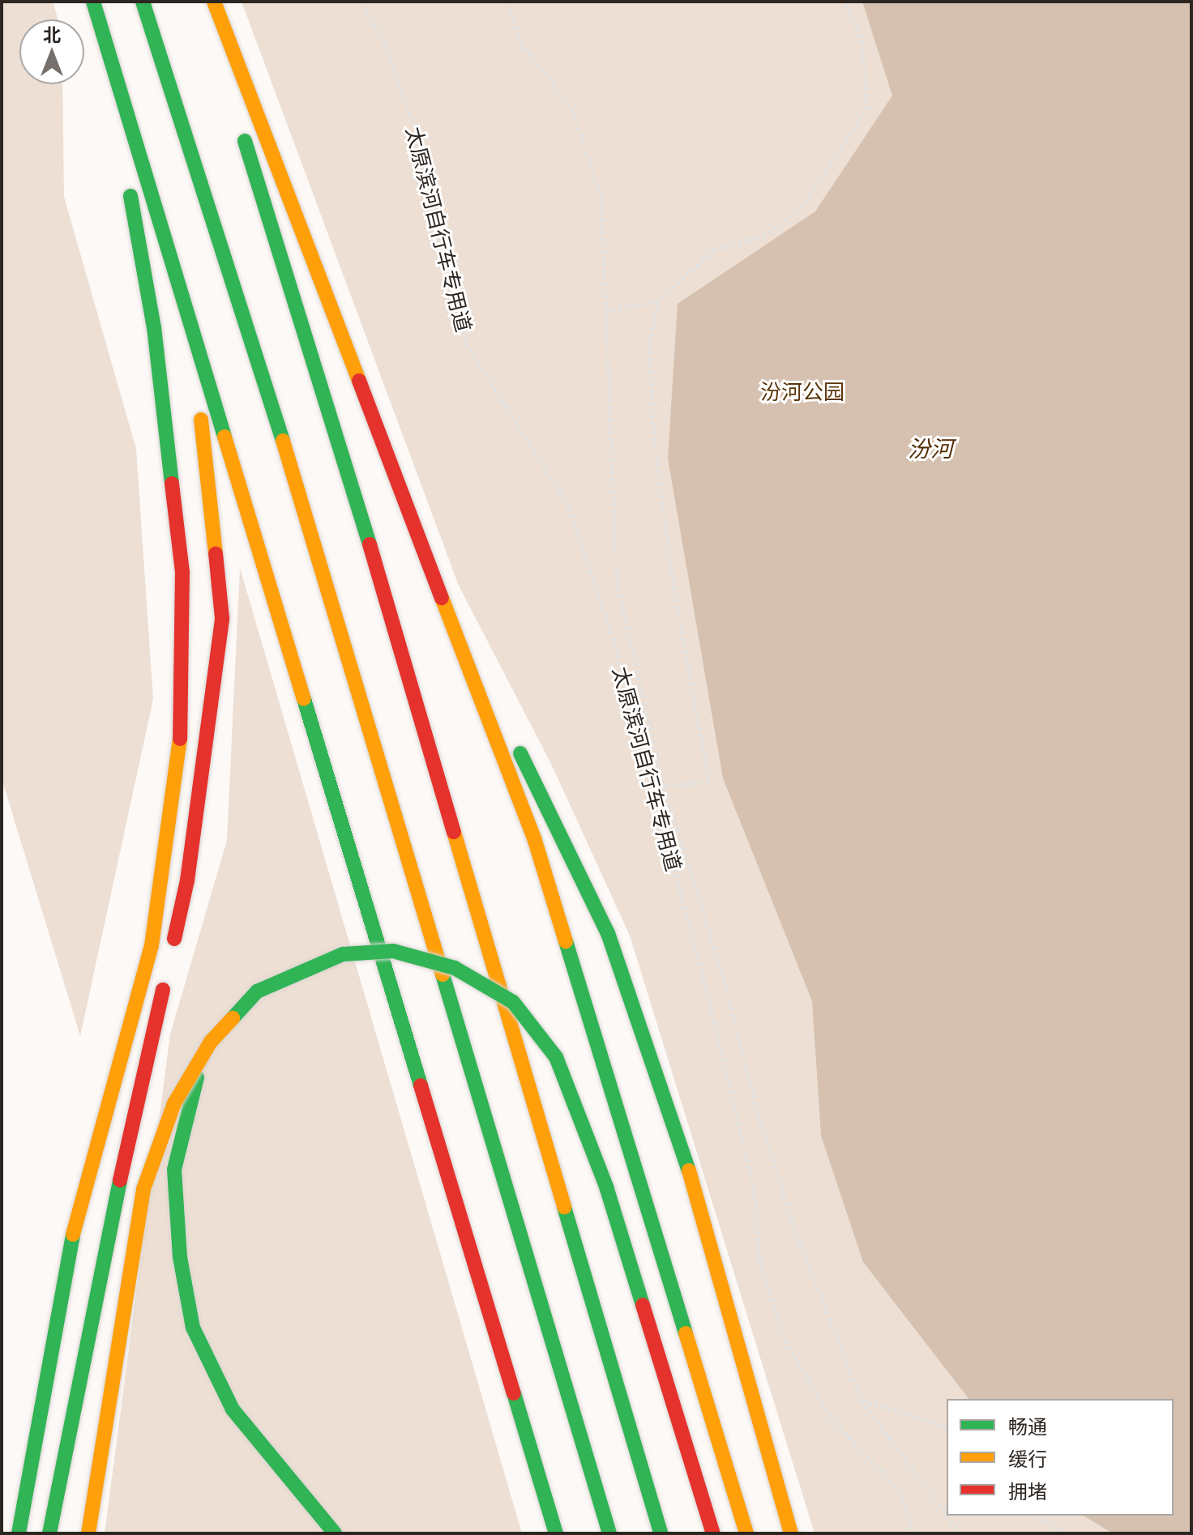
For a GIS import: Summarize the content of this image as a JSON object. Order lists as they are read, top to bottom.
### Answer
{
  "streets": {
    "path": ["太原滨河自行车专用道"]
  },
  "water": ["汾河"],
  "parks": ["汾河公园"],
  "legend": ["畅通", "缓行", "拥堵"],
  "north": "top"
}
